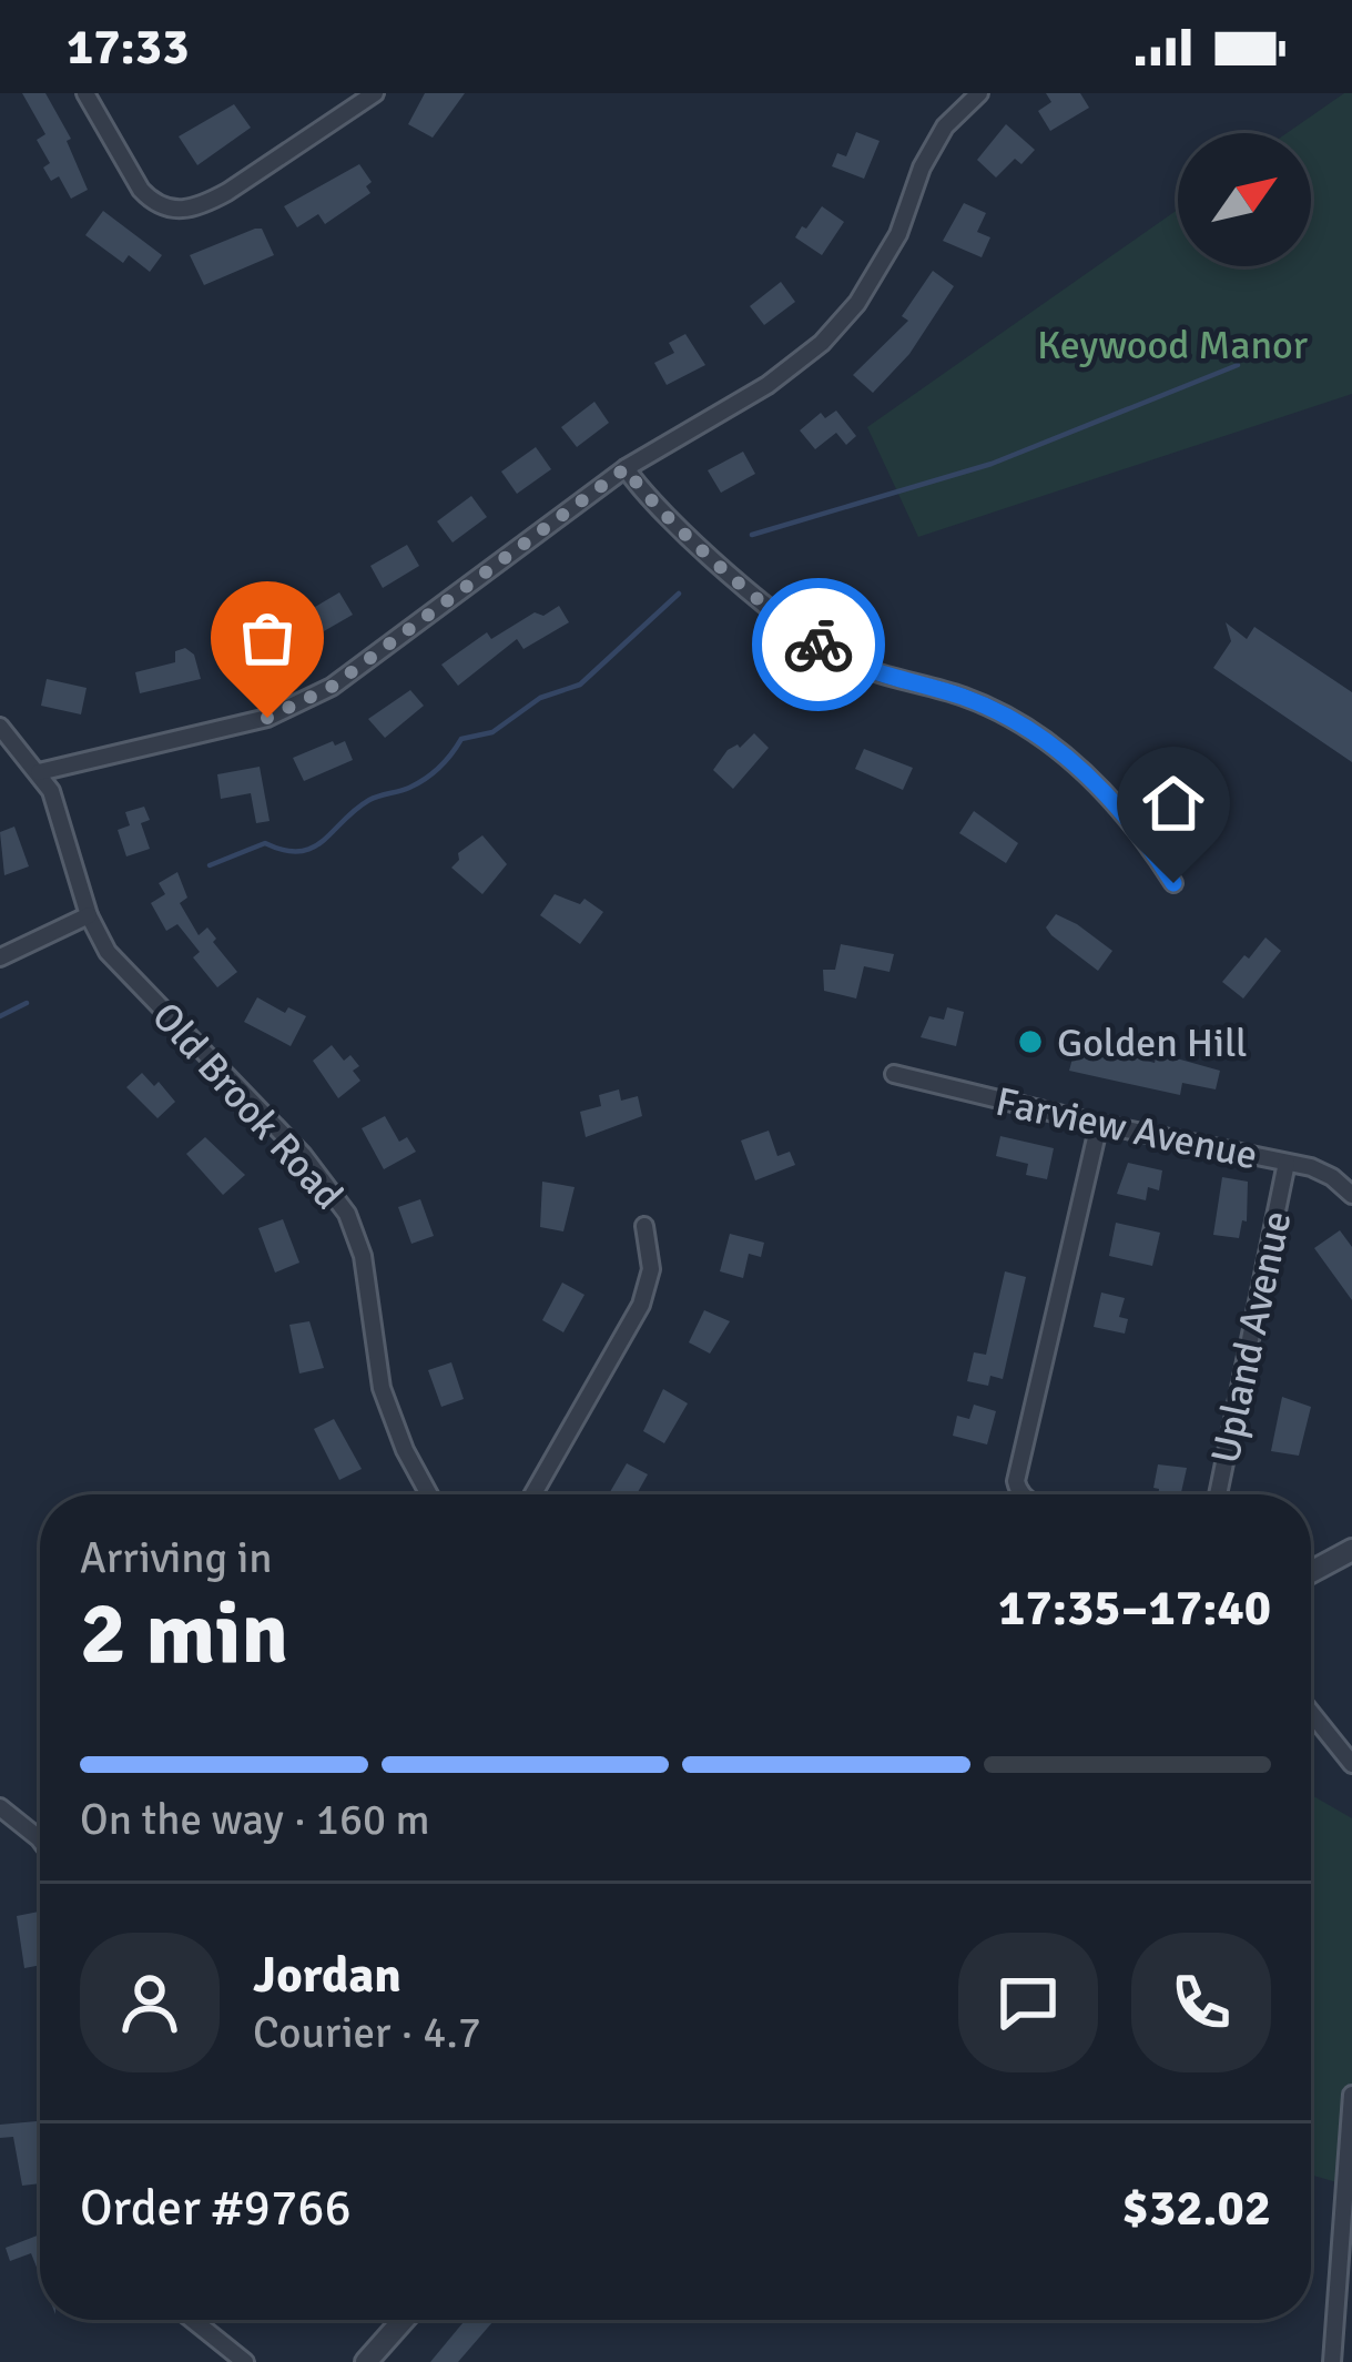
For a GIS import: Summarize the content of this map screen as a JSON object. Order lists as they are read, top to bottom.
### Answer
{
  "streets": {
    "street": ["Old Brook Road", "Farview Avenue", "Upland Avenue"]
  },
  "crossings": [
    ["Farview Avenue", "Upland Avenue"]
  ],
  "parks": ["Keywood Manor"],
  "places": ["Golden Hill"],
  "north": "top right",
  "page": {
    "status": "17:33",
    "heading": ["2 min", "Arriving in", "17:35–17:40"],
    "panel": [
      "Jordan",
      "Courier · 4.7",
      "Order #9766",
      "$32.02"
    ],
    "bar": "On the way · 160 m"
  }
}
